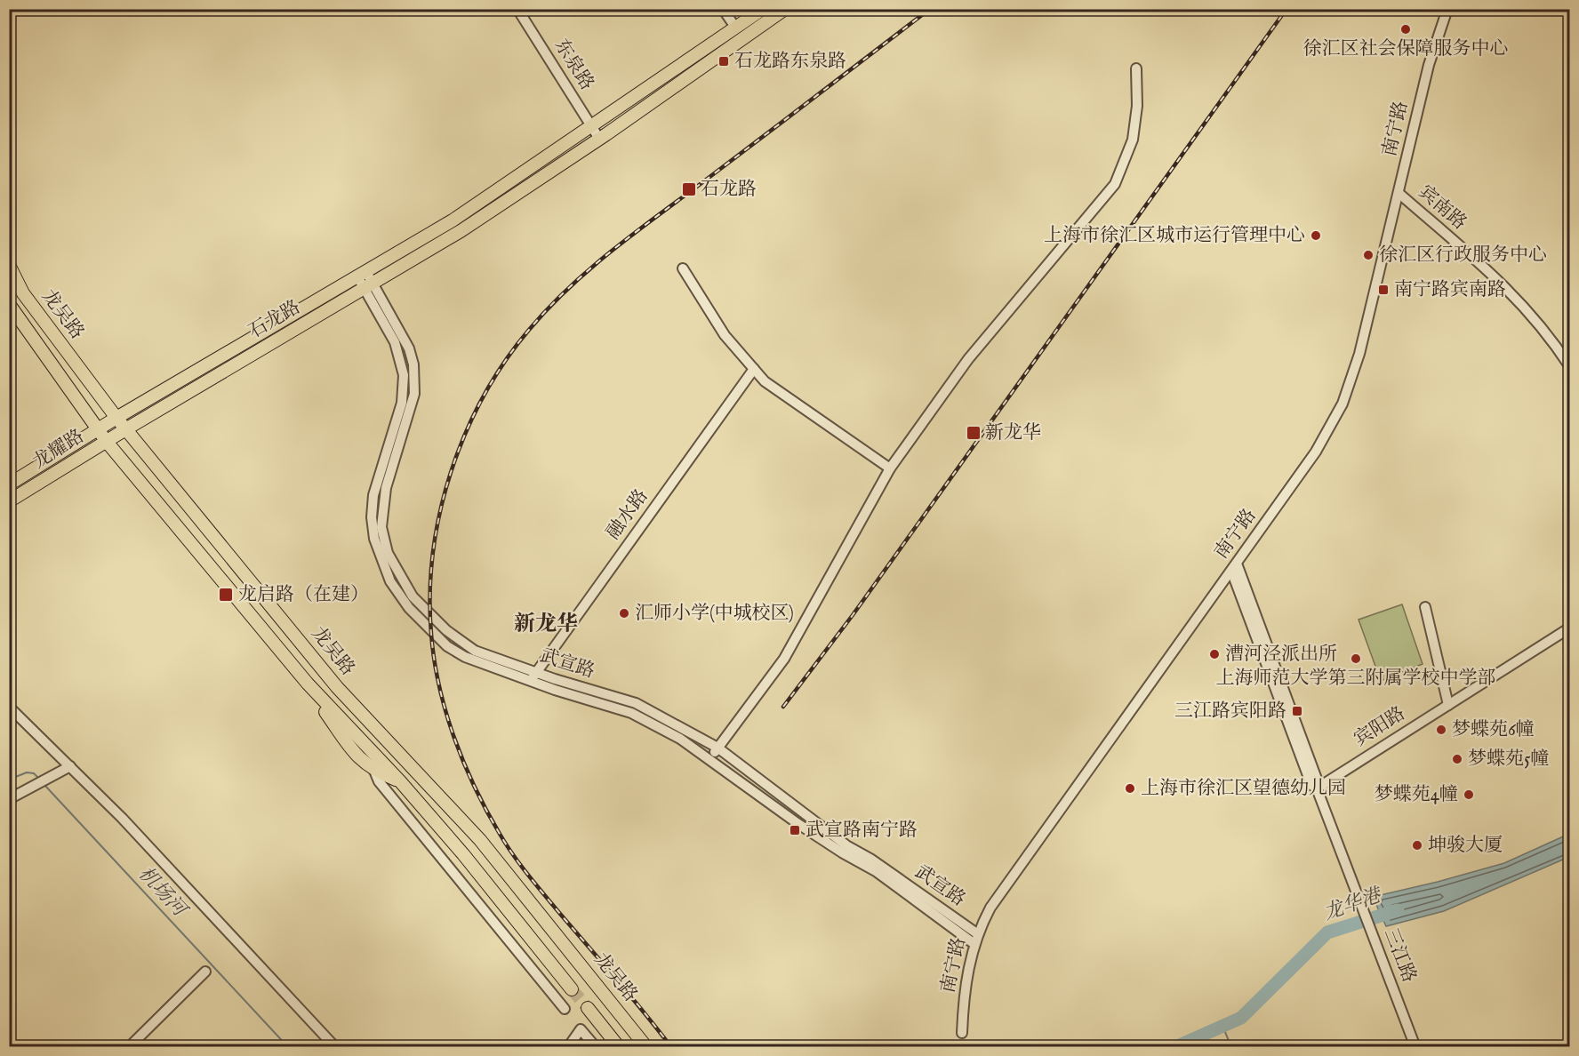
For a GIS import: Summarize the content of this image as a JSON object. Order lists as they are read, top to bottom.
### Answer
{
  "streets": {
    "main road": ["龙吴路", "石龙路", "龙耀路"],
    "street": [
      "东泉路",
      "南宁路",
      "宾南路",
      "融水路",
      "武宣路",
      "宾阳路",
      "三江路"
    ]
  },
  "crossings": [
    ["东泉路", "石龙路"],
    ["南宁路", "宾南路"],
    ["南宁路", "武宣路"],
    ["南宁路", "三江路"],
    ["龙吴路", "石龙路"],
    ["龙吴路", "龙耀路"],
    ["石龙路", "龙耀路"],
    ["融水路", "武宣路"],
    ["宾阳路", "三江路"]
  ],
  "districts": ["新龙华"],
  "water": ["机场河", "龙华港"],
  "places": {
    "other": [
      "徐汇区社会保障服务中心",
      "上海市徐汇区城市运行管理中心",
      "徐汇区行政服务中心",
      "汇师小学(中城校区)",
      "漕河泾派出所",
      "上海师范大学第三附属学校中学部",
      "梦蝶苑6幢",
      "梦蝶苑5幢",
      "上海市徐汇区望德幼儿园",
      "梦蝶苑4幢",
      "坤骏大厦"
    ],
    "transit": [
      "石龙路东泉路",
      "石龙路",
      "南宁路宾南路",
      "新龙华",
      "龙启路（在建）",
      "三江路宾阳路",
      "武宣路南宁路"
    ]
  }
}
